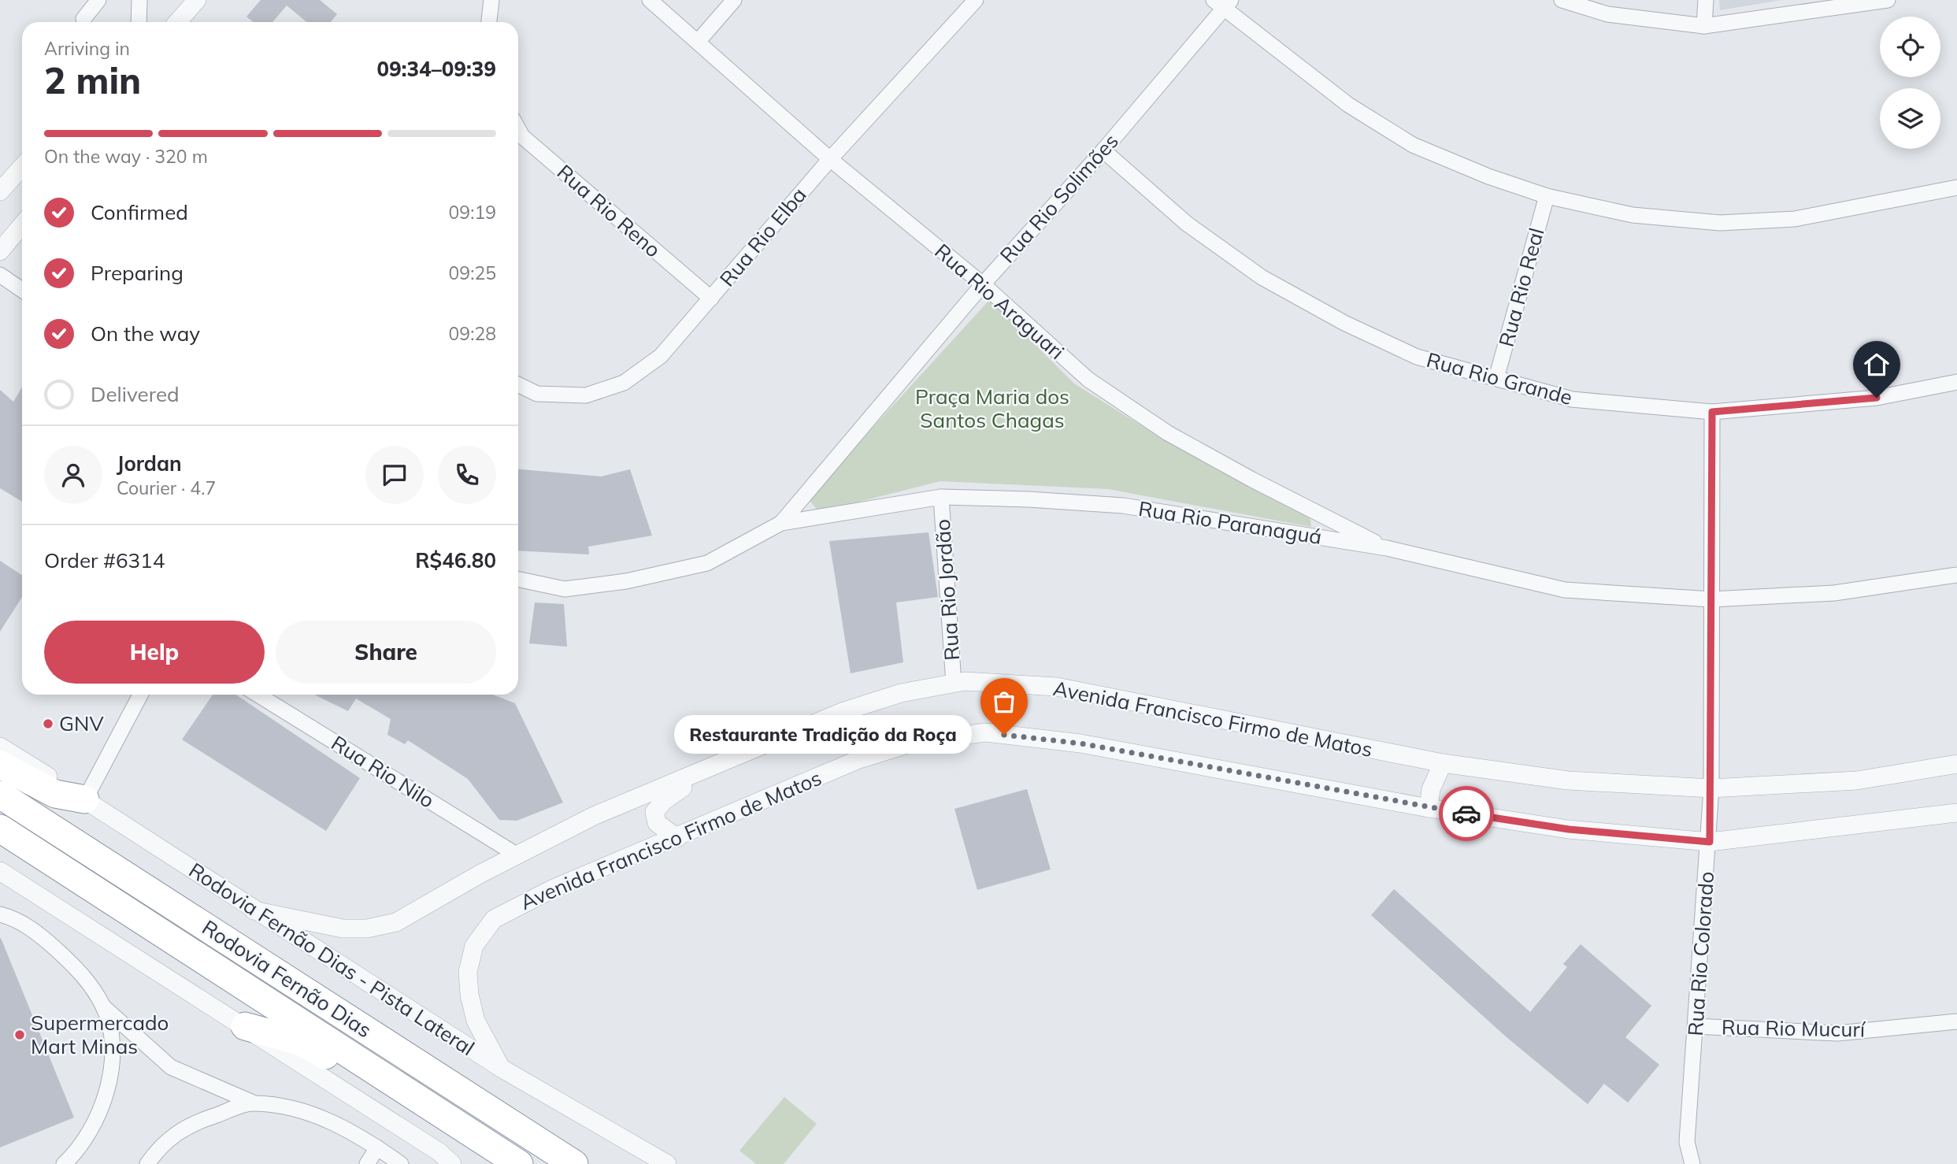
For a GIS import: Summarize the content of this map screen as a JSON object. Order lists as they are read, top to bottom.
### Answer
{
  "streets": {
    "highway": ["Rodovia Fernão Dias"],
    "street": [
      "Rua Rio Solimões",
      "Rua Rio Reno",
      "Rua Rio Elba",
      "Rua Rio Real",
      "Rua Rio Araguari",
      "Rua Rio Grande",
      "Rua Rio Paranaguá",
      "Rua Rio Jordão",
      "Avenida Francisco Firmo de Matos",
      "Rua Rio Nilo",
      "Rua Rio Colorado",
      "Rodovia Fernão Dias - Pista Lateral",
      "Rua Rio Mucurí"
    ]
  },
  "crossings": [
    ["Rua Rio Solimões", "Rua Rio Araguari"],
    ["Rua Rio Solimões", "Rua Rio Grande"],
    ["Rua Rio Solimões", "Rua Rio Paranaguá"],
    ["Rua Rio Reno", "Rua Rio Elba"],
    ["Rua Rio Elba", "Rua Rio Araguari"],
    ["Rua Rio Real", "Rua Rio Grande"],
    ["Rua Rio Araguari", "Rua Rio Paranaguá"],
    ["Rua Rio Grande", "Rua Rio Colorado"],
    ["Rua Rio Paranaguá", "Rua Rio Jordão"],
    ["Rua Rio Paranaguá", "Rua Rio Colorado"],
    ["Rua Rio Jordão", "Avenida Francisco Firmo de Matos"],
    ["Avenida Francisco Firmo de Matos", "Rua Rio Nilo"],
    ["Avenida Francisco Firmo de Matos", "Rua Rio Colorado"],
    ["Avenida Francisco Firmo de Matos", "Rodovia Fernão Dias - Pista Lateral"],
    ["Rua Rio Colorado", "Rua Rio Mucurí"]
  ],
  "parks": ["Praça Maria dos Santos Chagas"],
  "places": ["GNV", "Restaurante Tradição da Roça", "Supermercado Mart Minas"],
  "page": {
    "heading": ["2 min", "Arriving in", "09:34–09:39"],
    "panel": [
      "Jordan",
      "Courier · 4.7",
      "Order #6314",
      "R$46.80"
    ],
    "bar": "On the way · 320 m",
    "list": [
      ["Confirmed", "09:19"],
      ["Preparing", "09:25"],
      ["On the way", "09:28"],
      "Delivered"
    ],
    "buttons": ["Help", "Share"],
    "bubble": "Restaurante Tradição da Roça"
  }
}
